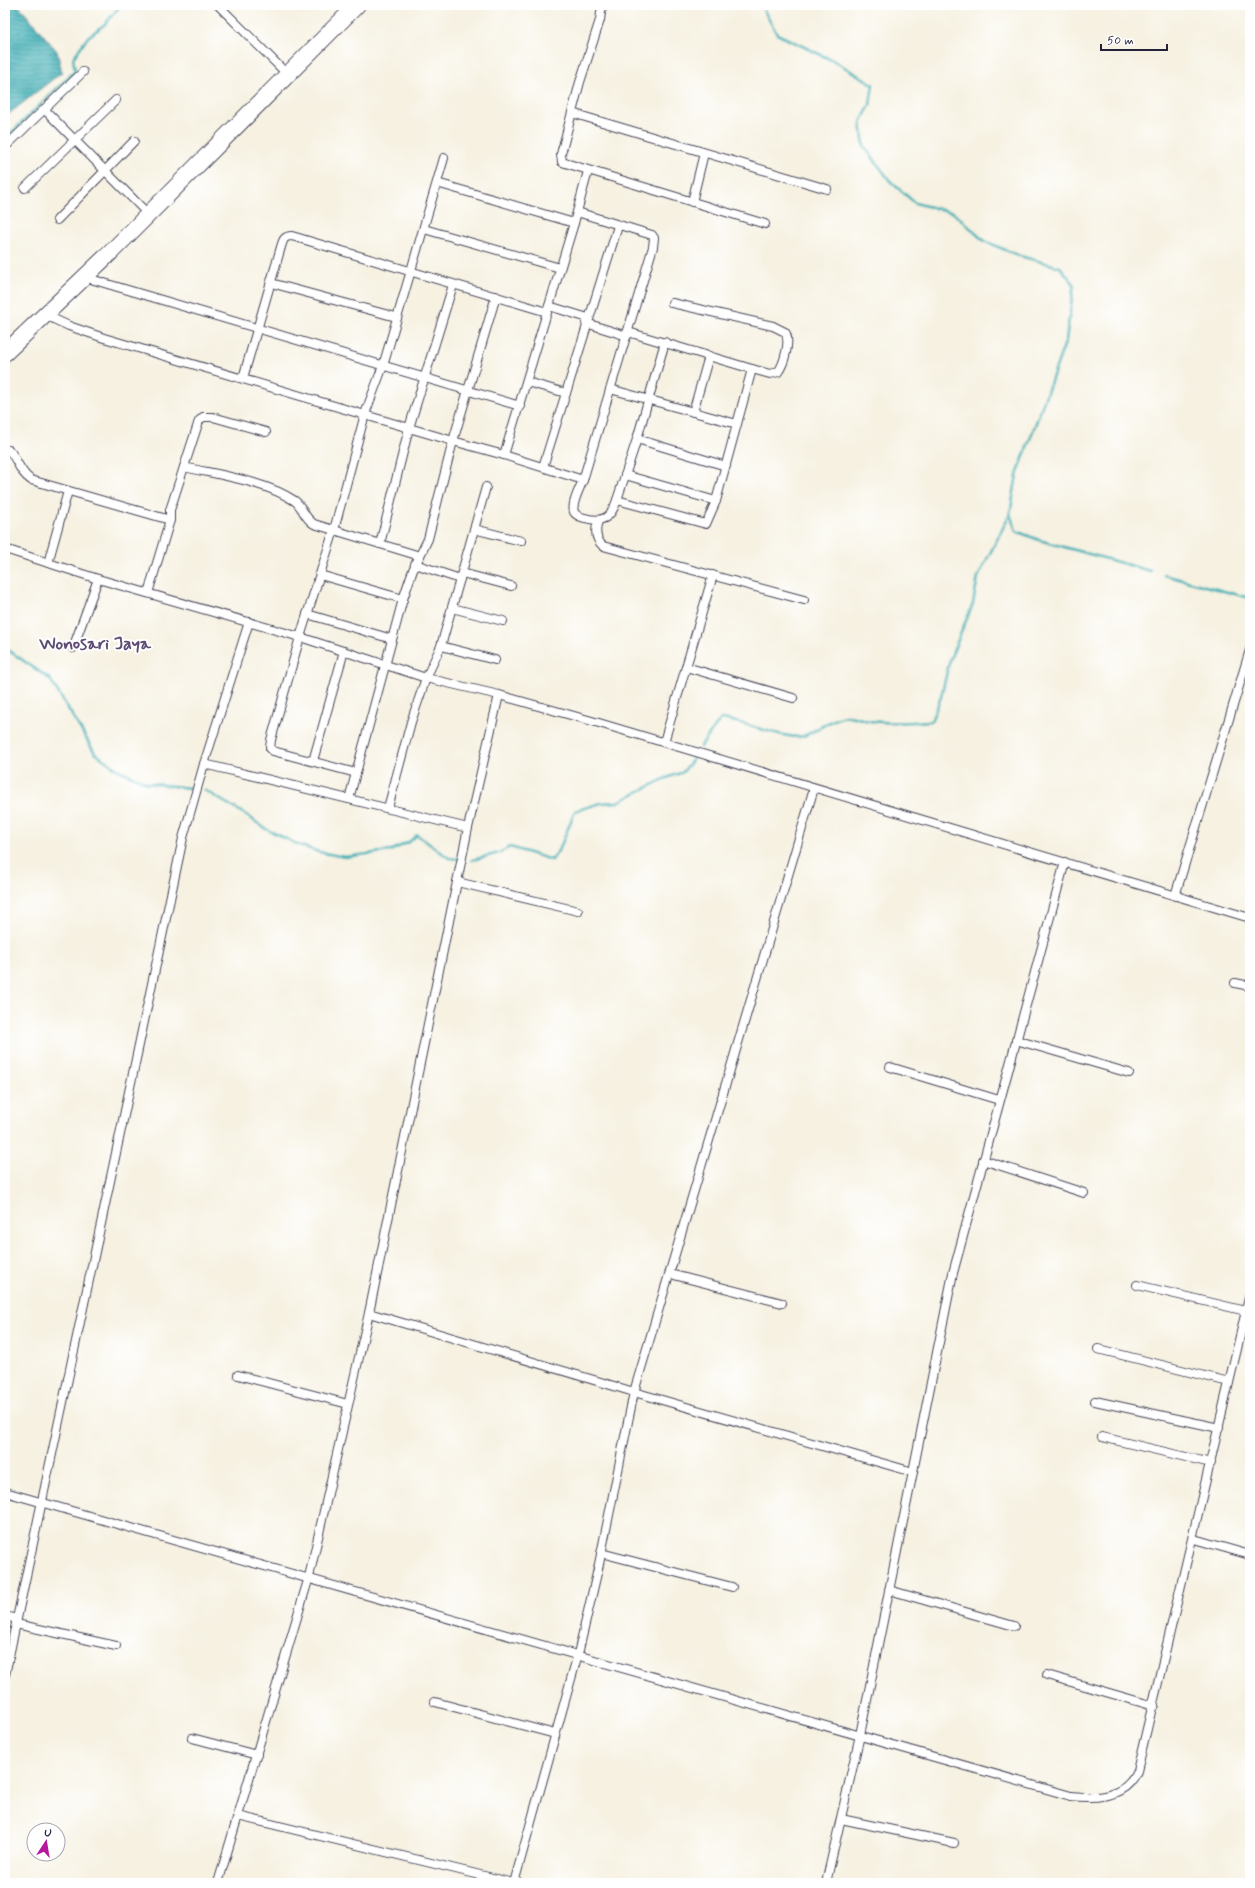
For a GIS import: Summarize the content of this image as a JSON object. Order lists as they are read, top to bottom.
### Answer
{
  "districts": ["Wonosari Jaya"],
  "scale_bar": "50 m",
  "north": "top"
}
